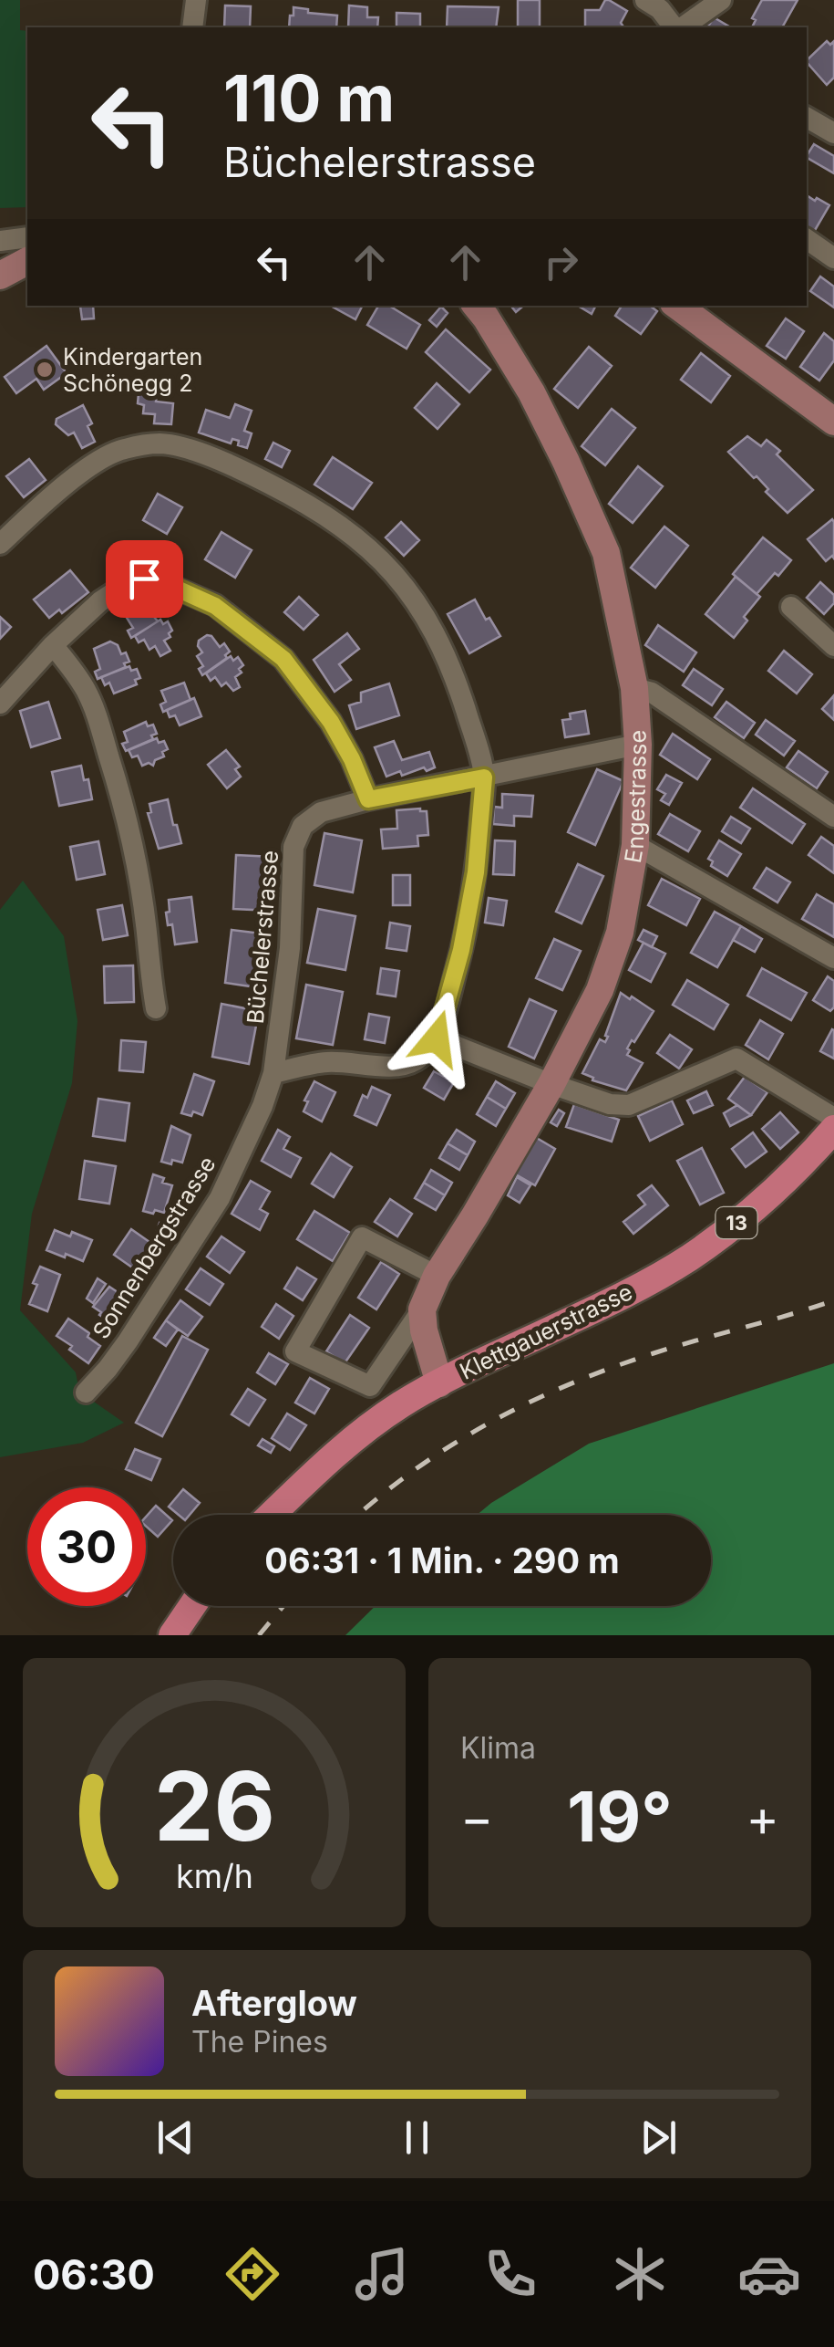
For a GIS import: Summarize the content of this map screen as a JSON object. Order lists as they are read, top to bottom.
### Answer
{
  "streets": {
    "main road": ["13", "Klettgauerstrasse"],
    "street": ["Engestrasse", "Büchelerstrasse", "Sonnenbergstrasse"]
  },
  "crossings": [
    ["Engestrasse", "Büchelerstrasse"],
    ["Büchelerstrasse", "Sonnenbergstrasse"]
  ],
  "places": ["Kindergarten Schönegg 2"],
  "page": {
    "turn": ["110 m", "Büchelerstrasse"],
    "limit": "30",
    "trip": "06:31 · 1 Min. · 290 m",
    "tile": "Klima",
    "heat": ["−", "19°", "+"],
    "song": ["Afterglow", "The Pines"],
    "tabs": "06:30",
    "gauge": ["26", "km/h"]
  }
}
